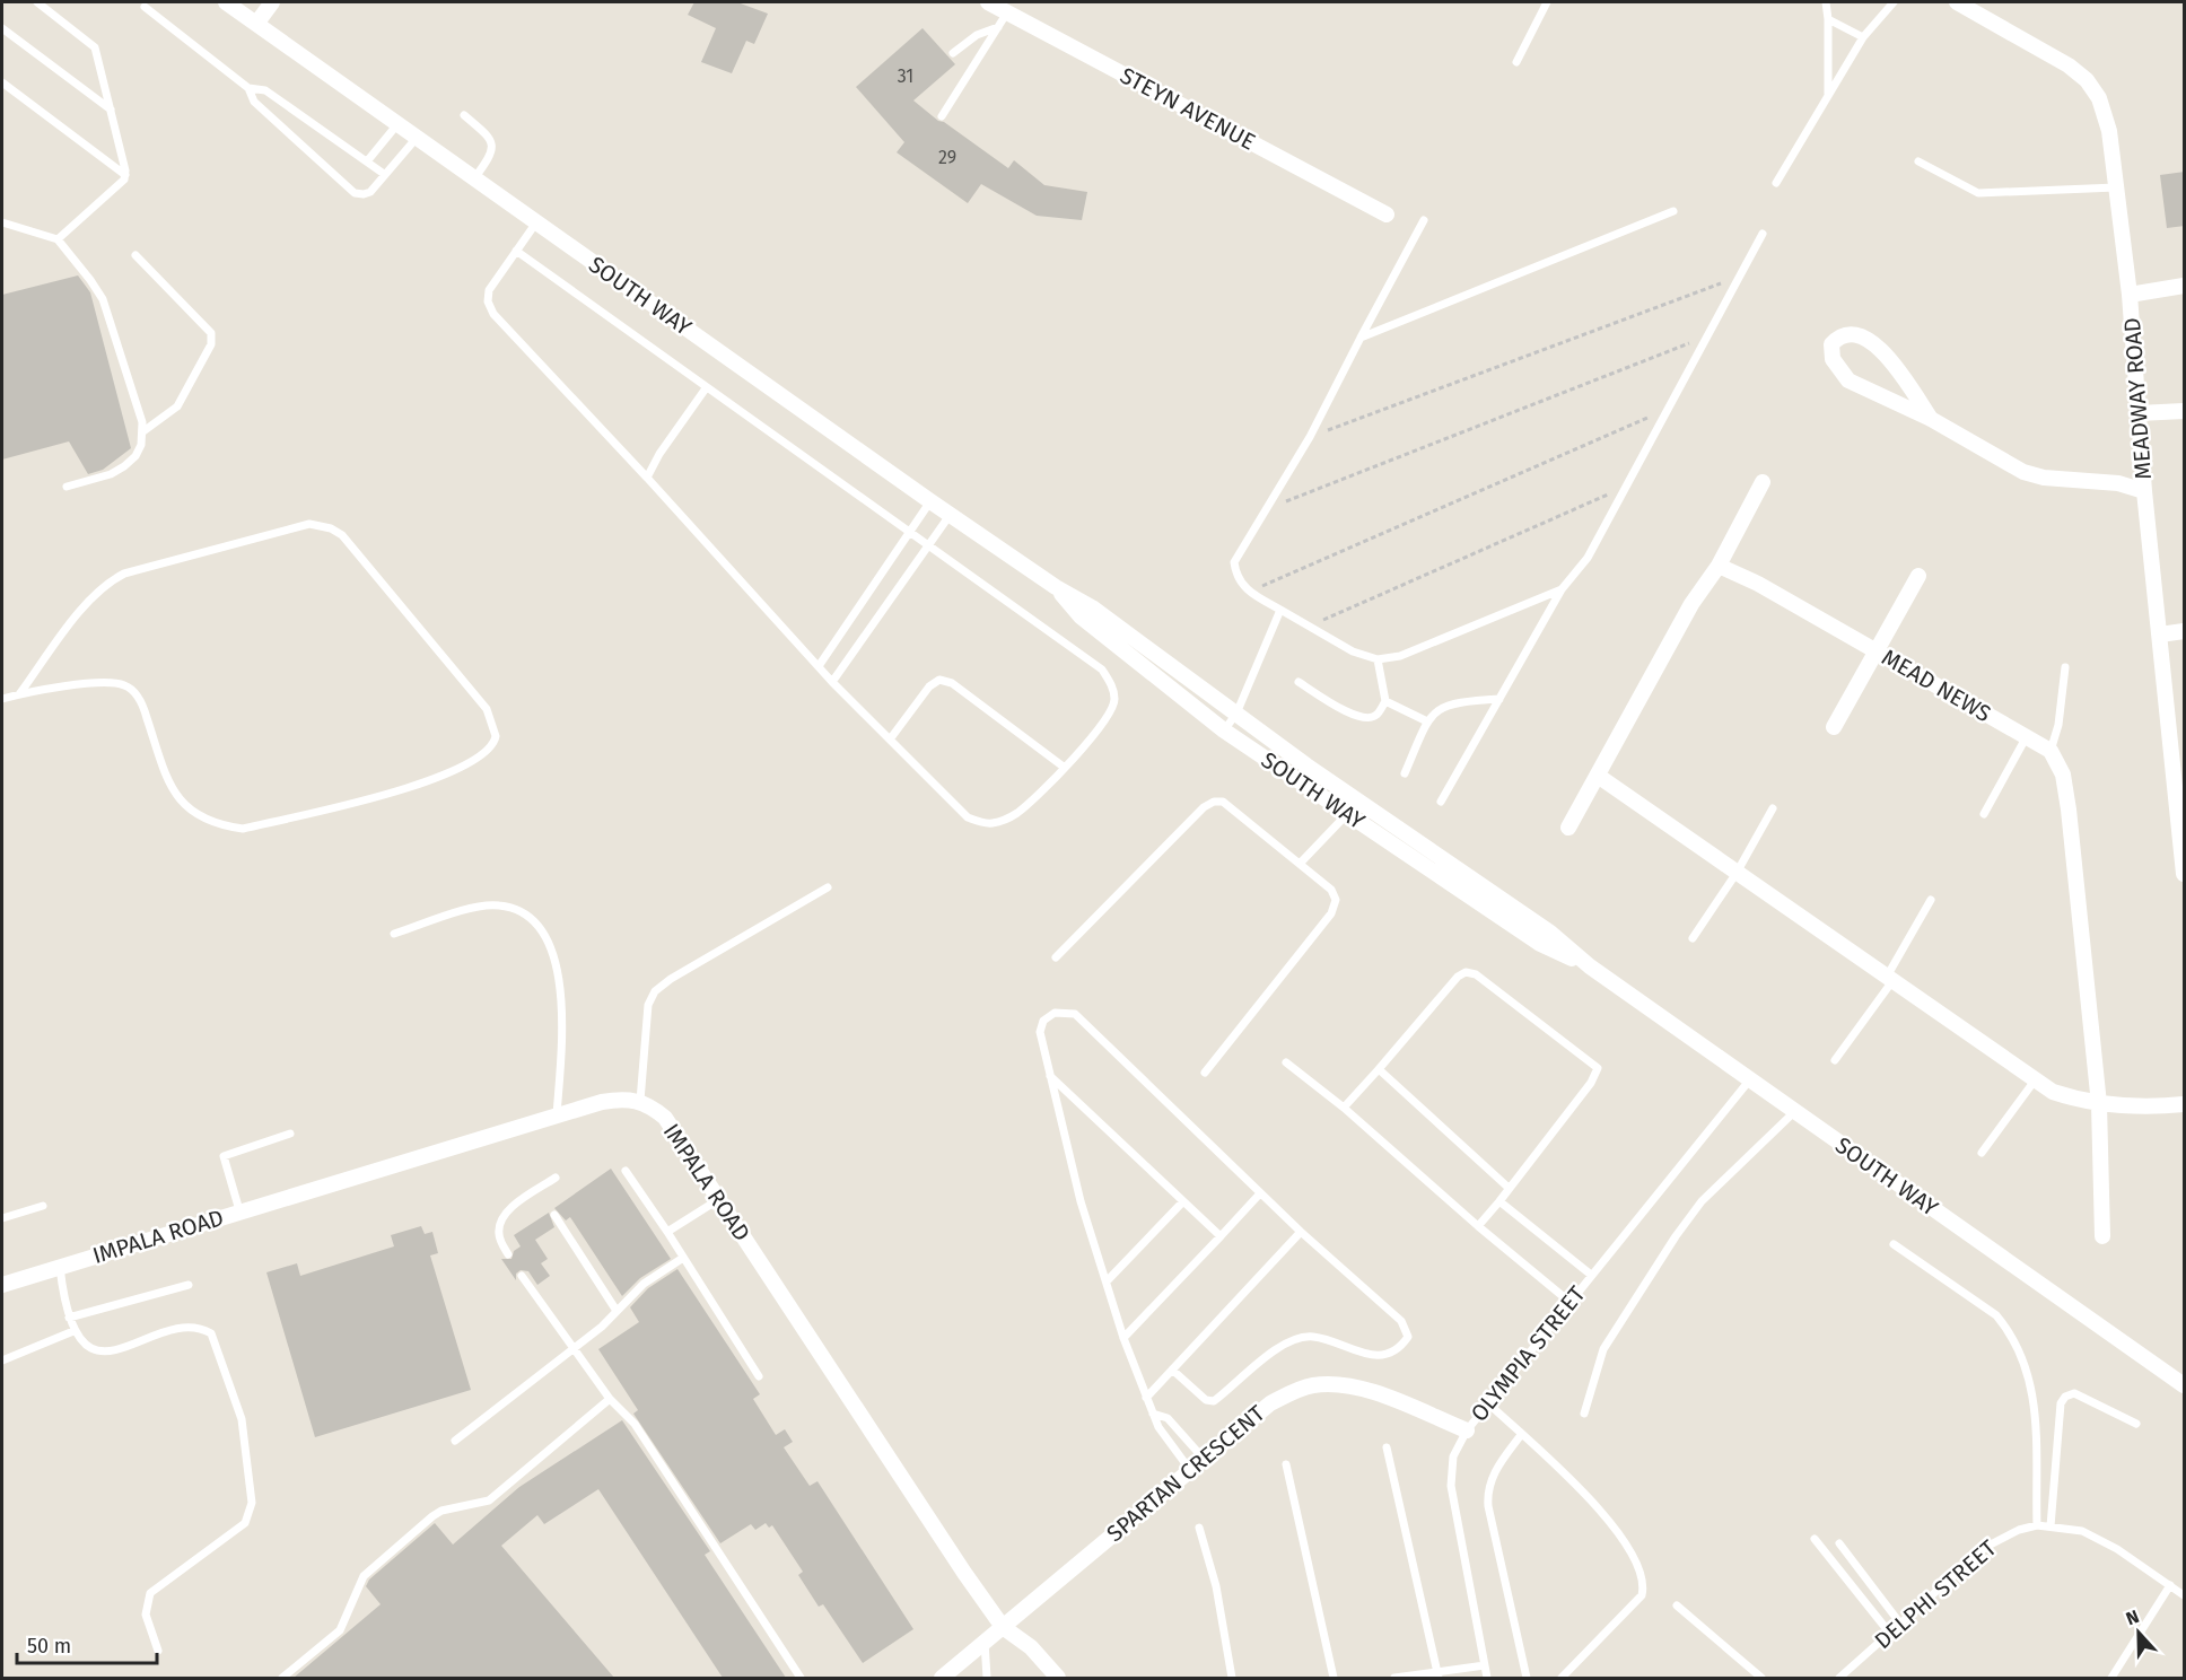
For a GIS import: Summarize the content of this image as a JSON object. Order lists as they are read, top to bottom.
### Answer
{
  "streets": {
    "street": [
      "STEYN AVENUE",
      "SOUTH WAY",
      "MEADWAY ROAD",
      "MEAD NEWS",
      "IMPALA ROAD",
      "SPARTAN CRESCENT"
    ],
    "lane": ["OLYMPIA STREET", "DELPHI STREET"]
  },
  "crossings": [
    ["SOUTH WAY", "OLYMPIA STREET"],
    ["IMPALA ROAD", "SPARTAN CRESCENT"],
    ["OLYMPIA STREET", "SPARTAN CRESCENT"]
  ],
  "house_numbers": ["31", "29"],
  "scale_bar": "50 m",
  "north": "top"
}
